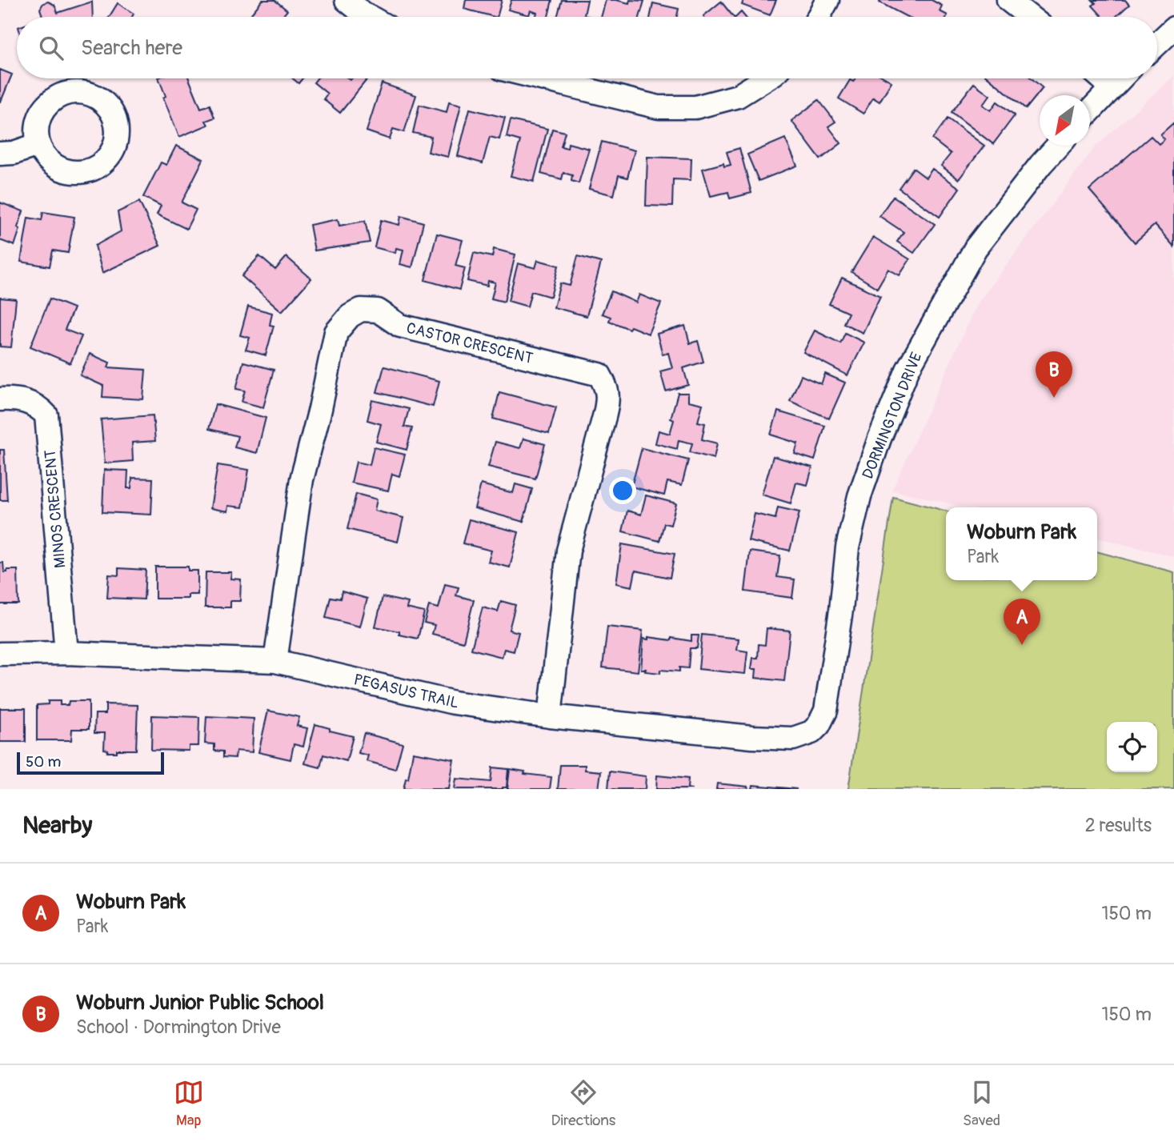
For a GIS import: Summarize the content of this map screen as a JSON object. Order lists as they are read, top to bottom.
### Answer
{
  "streets": {
    "street": [
      "CASTOR CRESCENT",
      "DORMINGTON DRIVE",
      "MINOS CRESCENT",
      "PEGASUS TRAIL"
    ]
  },
  "crossings": [
    ["CASTOR CRESCENT", "PEGASUS TRAIL"],
    ["DORMINGTON DRIVE", "PEGASUS TRAIL"],
    ["MINOS CRESCENT", "PEGASUS TRAIL"]
  ],
  "scale_bar": "50 m",
  "north": "bottom left",
  "page": {
    "search": "Search here",
    "pins": ["B", "A"],
    "popup": ["Woburn Park", "Park"],
    "scale": "50 m",
    "heading": ["Nearby", "2 results"],
    "list": [
      {
        "mark": "A",
        "name": "Woburn Park",
        "note": "Park",
        "value": "150 m"
      },
      {
        "mark": "B",
        "name": "Woburn Junior Public School",
        "note": "School · Dormington Drive",
        "value": "150 m"
      }
    ],
    "nav": ["Map", "Directions", "Saved"]
  }
}
